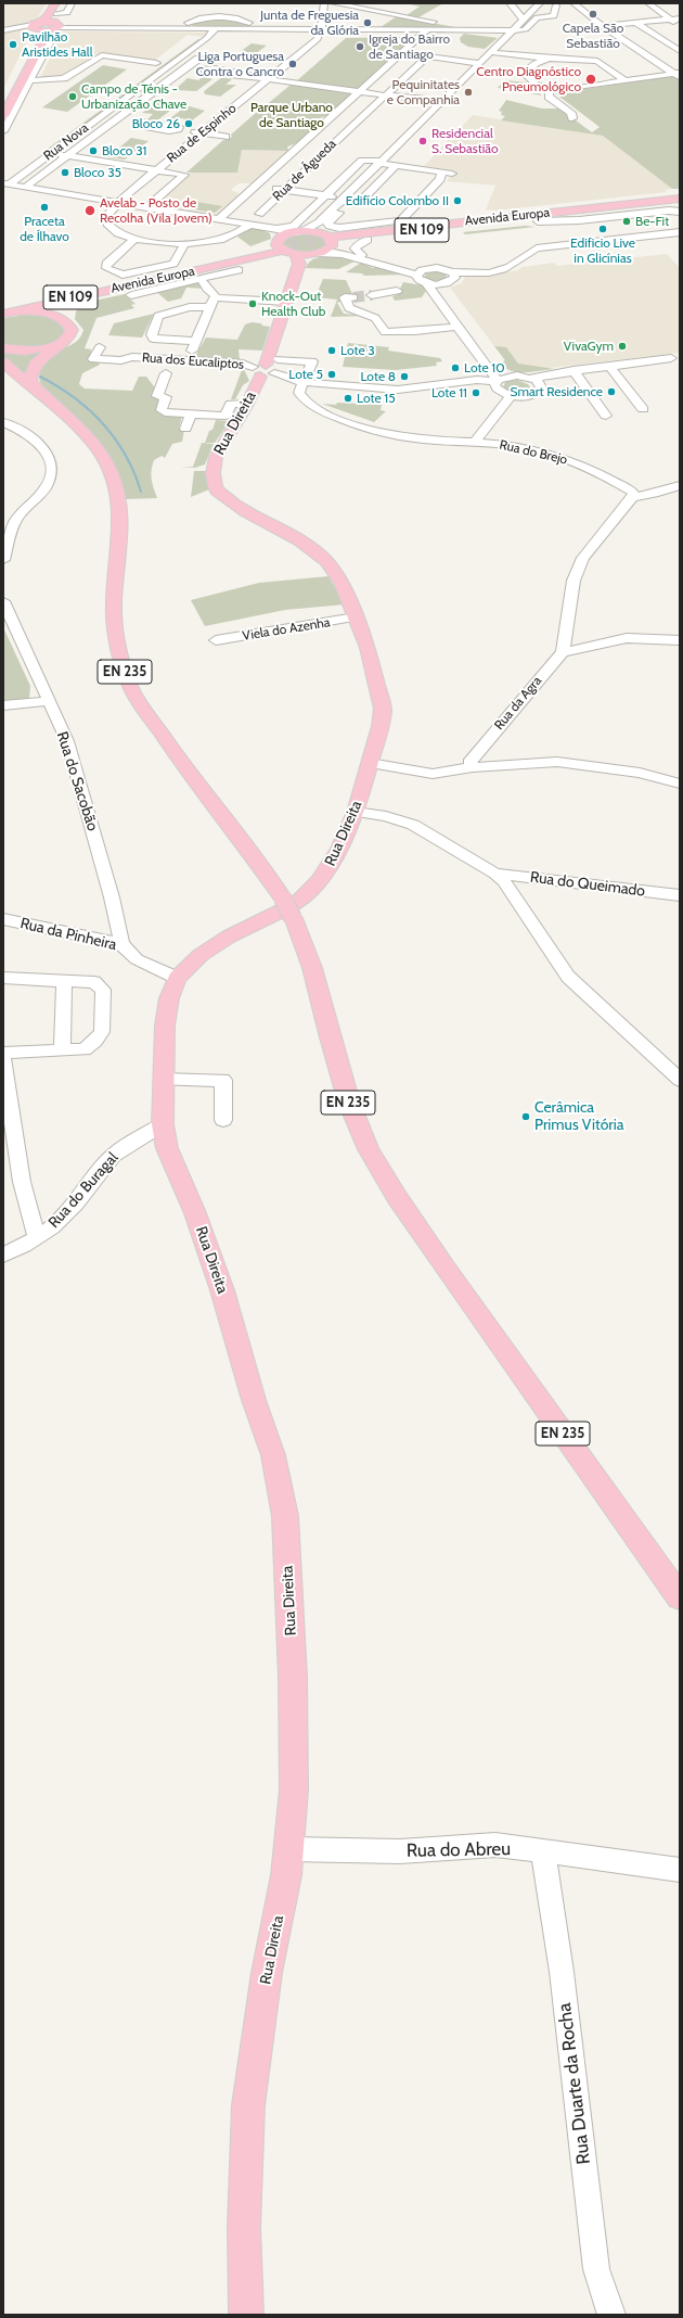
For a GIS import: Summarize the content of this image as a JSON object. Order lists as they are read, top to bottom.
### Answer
{
  "streets": {
    "main road": [
      "Avenida Europa",
      "EN 109",
      "Rua Direita",
      "EN 235"
    ],
    "street": [
      "Rua de Espinho",
      "Rua Nova",
      "Rua de Águeda",
      "Rua dos Eucaliptos",
      "Rua do Brejo",
      "Viela do Azenha",
      "Rua da Agra",
      "Rua do Sacobão",
      "Rua do Queimado",
      "Rua da Pinheira",
      "Rua do Buragal",
      "Rua do Abreu",
      "Rua Duarte da Rocha"
    ]
  },
  "crossings": [
    ["Rua dos Eucaliptos", "Rua Direita"],
    ["Rua Direita", "Viela do Azenha"],
    ["Rua Direita", "Rua da Pinheira"],
    ["Rua Direita", "Rua do Buragal"],
    ["Rua Direita", "Rua do Abreu"],
    ["Rua do Sacobão", "Rua da Pinheira"],
    ["Rua do Abreu", "Rua Duarte da Rocha"]
  ],
  "parks": ["Parque Urbano de Santiago"],
  "places": [
    "Capela São Sebastião",
    "Junta de Freguesia da Glória",
    "Pavilhão Aristides Hall",
    "Igreja do Bairro de Santiago",
    "Liga Portuguesa Contra o Cancro",
    "Centro Diagnóstico Pneumológico",
    "Pequinitates e Companhia",
    "Campo de Ténis - Urbanização Chave",
    "Bloco 26",
    "Residencial S. Sebastião",
    "Bloco 31",
    "Bloco 35",
    "Edifício Colombo II",
    "Praceta de Ílhavo",
    "Avelab - Posto de Recolha (Vila Jovem)",
    "Be-Fit",
    "Edificio Live in Glicínias",
    "Knock-Out Health Club",
    "VivaGym",
    "Lote 3",
    "Lote 10",
    "Lote 5",
    "Lote 8",
    "Smart Residence",
    "Lote 11",
    "Lote 15",
    "Cerâmica Primus Vitória"
  ]
}
